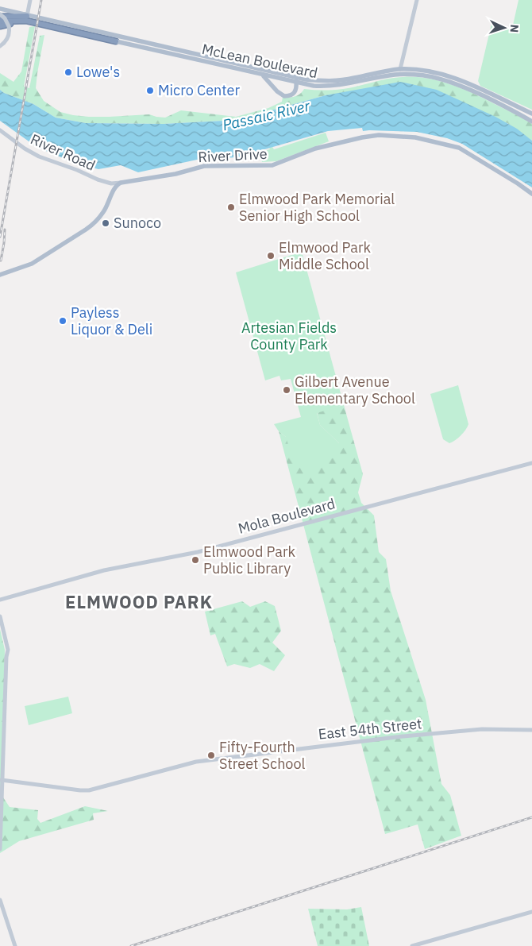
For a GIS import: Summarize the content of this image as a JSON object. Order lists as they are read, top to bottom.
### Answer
{
  "streets": {
    "highway": ["McLean Boulevard"],
    "main road": ["River Drive"],
    "street": ["River Road", "Mola Boulevard", "East 54th Street"]
  },
  "crossings": [
    ["River Road", "River Drive"]
  ],
  "districts": ["ELMWOOD PARK"],
  "water": ["Passaic River"],
  "parks": ["Artesian Fields County Park"],
  "places": [
    "Lowe's",
    "Micro Center",
    "Elmwood Park Memorial Senior High School",
    "Sunoco",
    "Elmwood Park Middle School",
    "Payless Liquor & Deli",
    "Gilbert Avenue Elementary School",
    "Elmwood Park Public Library",
    "Fifty-Fourth Street School"
  ],
  "north": "right"
}
